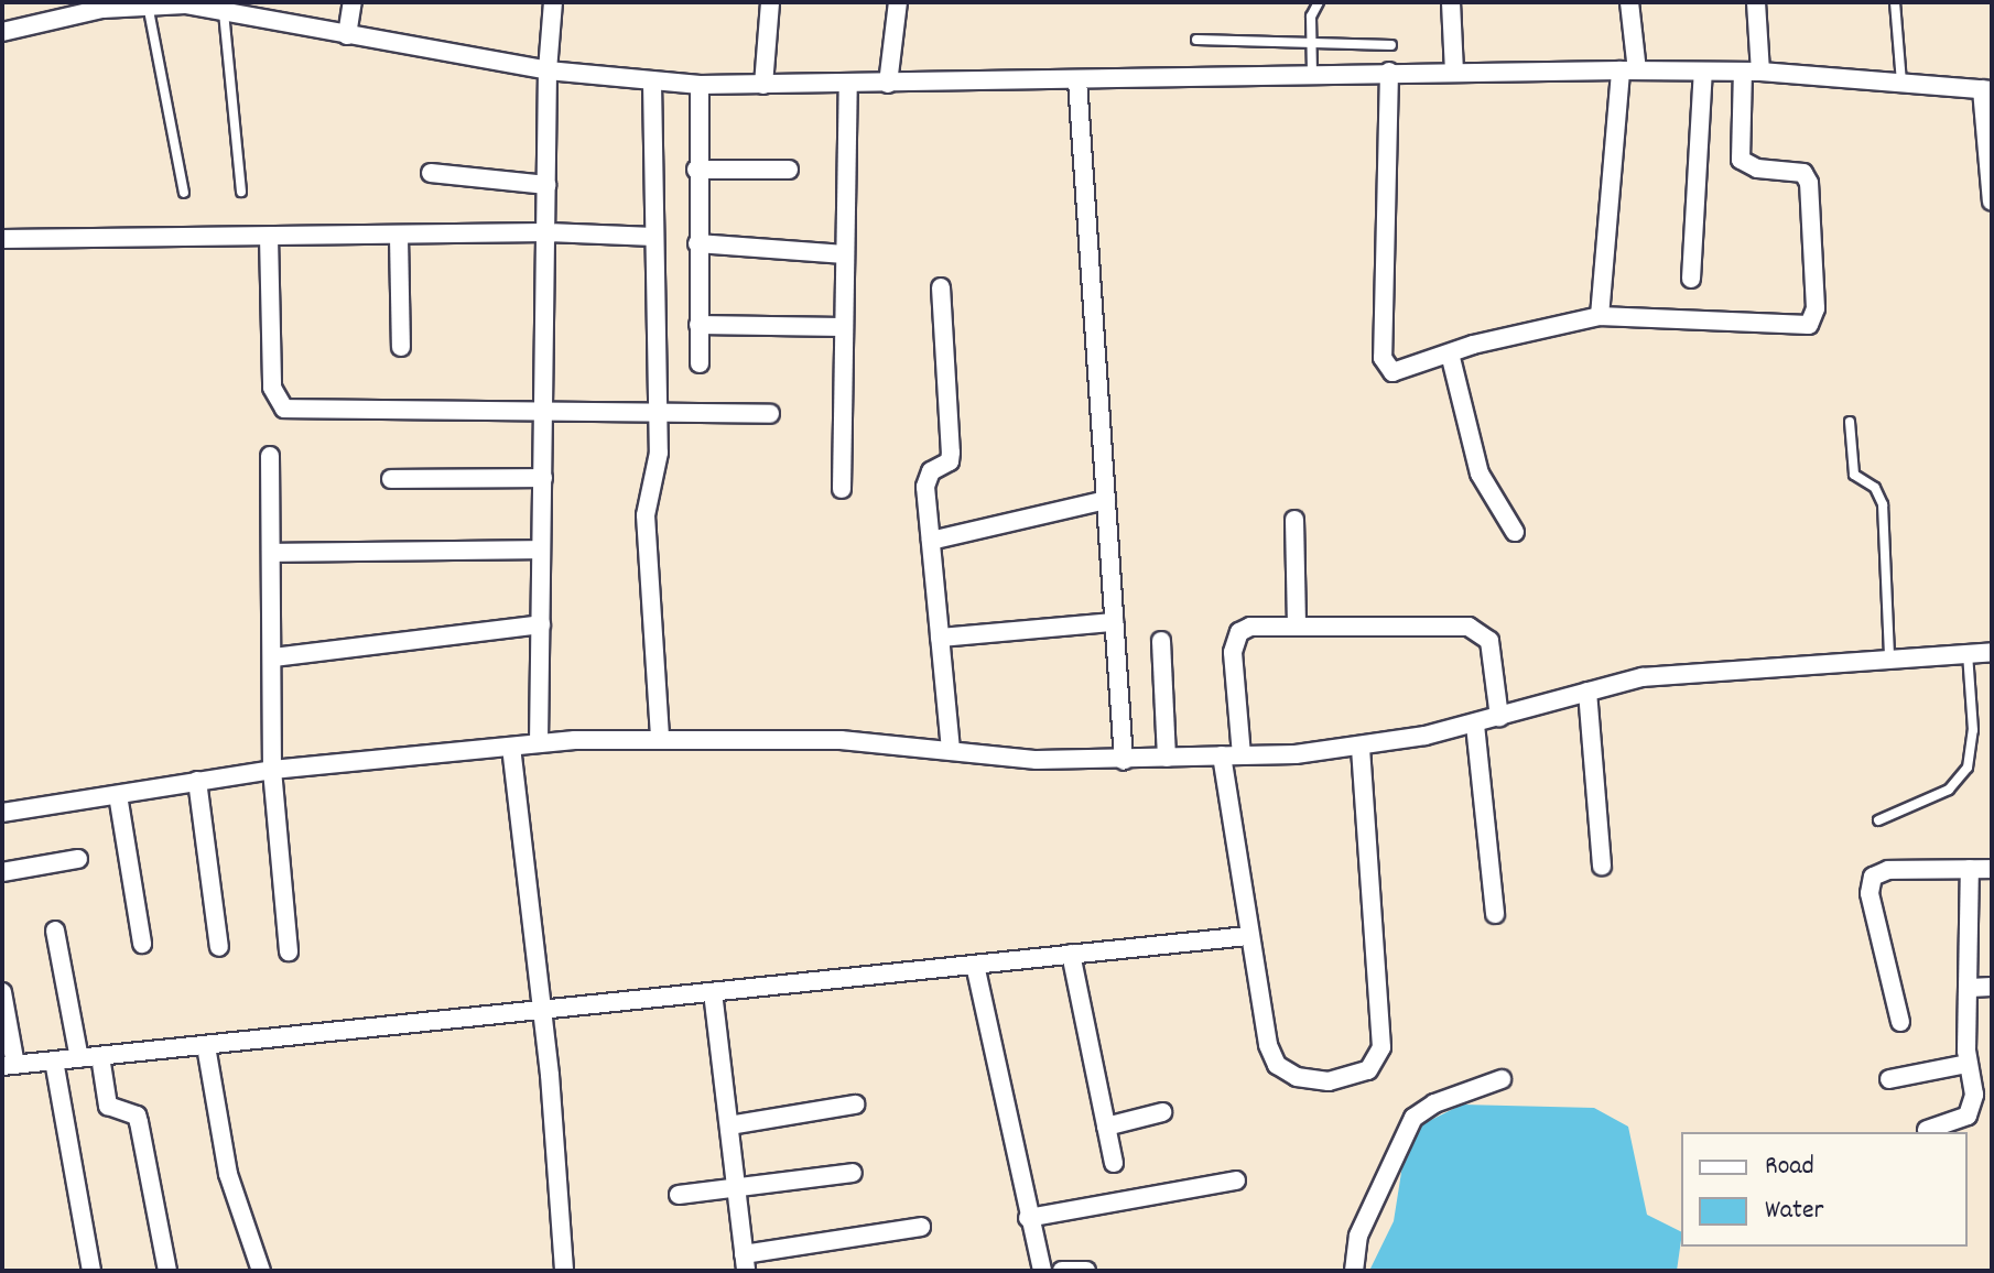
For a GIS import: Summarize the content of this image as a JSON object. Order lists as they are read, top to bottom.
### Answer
{
  "legend": ["Road", "Water"]
}
